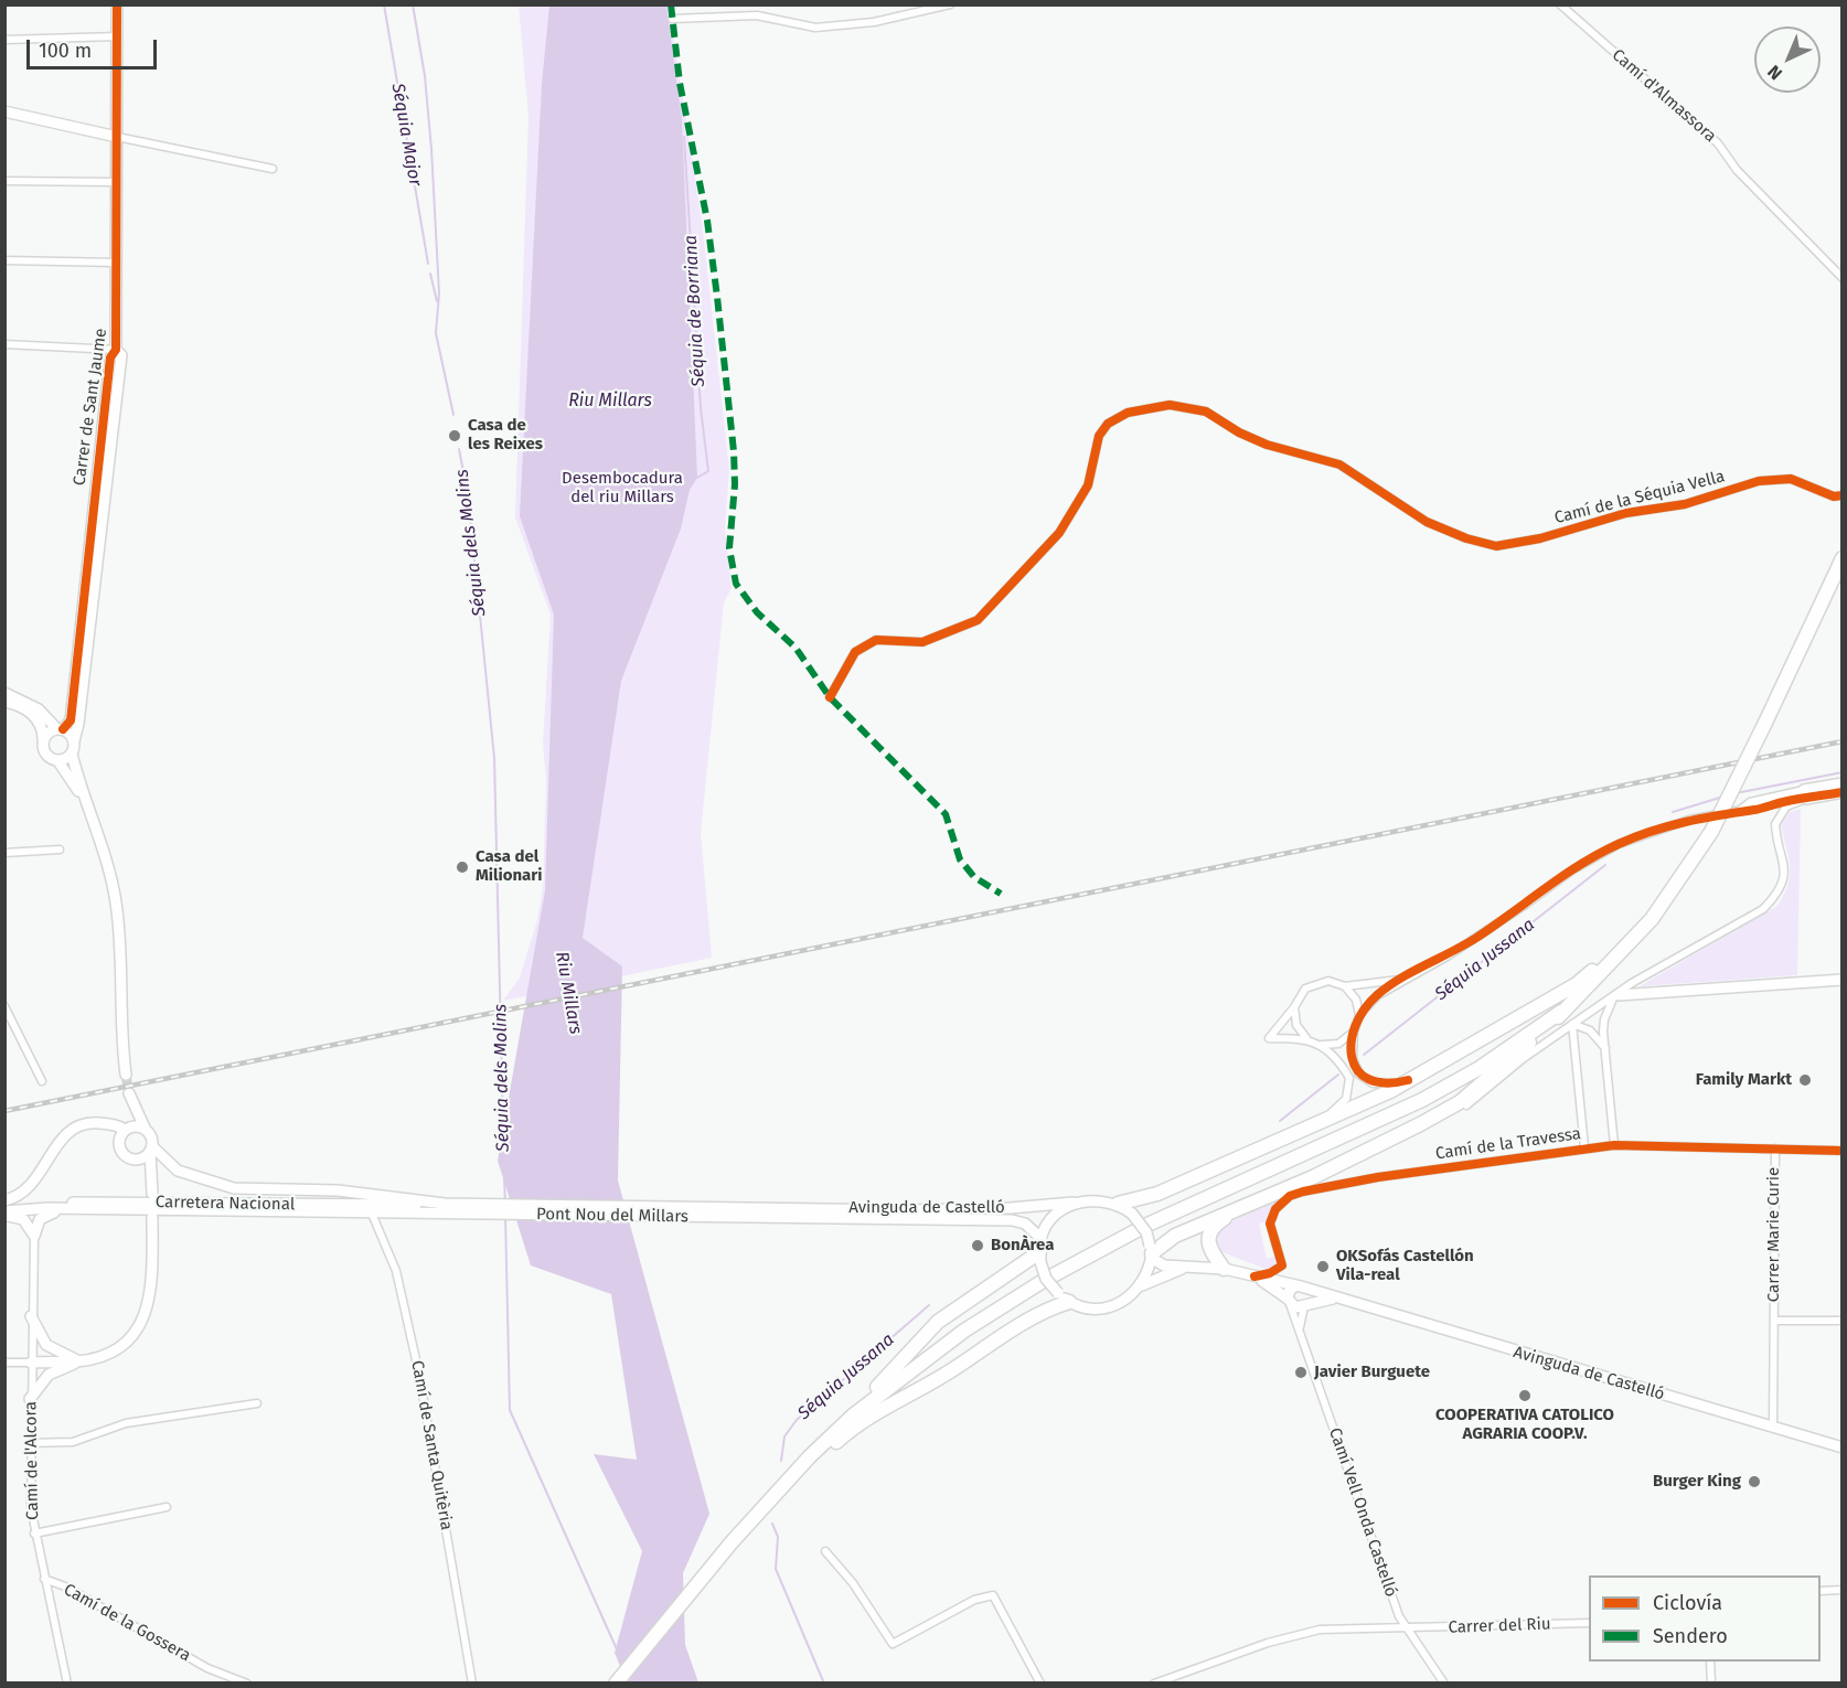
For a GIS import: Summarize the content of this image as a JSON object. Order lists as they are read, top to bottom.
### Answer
{
  "streets": {
    "main road": [
      "Carrer de Sant Jaume",
      "Carretera Nacional",
      "Avinguda de Castelló",
      "Pont Nou del Millars"
    ],
    "street": [
      "Camí d'Almassora",
      "Camí de la Séquia Vella",
      "Camí de la Travessa",
      "Carrer Marie Curie",
      "Camí de Santa Quitèria",
      "Camí de l'Alcora",
      "Camí Vell Onda Castelló",
      "Camí de la Gossera",
      "Carrer del Riu"
    ]
  },
  "crossings": [
    ["Camí de la Travessa", "Avinguda de Castelló"],
    ["Camí de la Travessa", "Carrer Marie Curie"],
    ["Carretera Nacional", "Pont Nou del Millars"],
    ["Carretera Nacional", "Camí de Santa Quitèria"],
    ["Avinguda de Castelló", "Pont Nou del Millars"],
    ["Avinguda de Castelló", "Carrer Marie Curie"],
    ["Avinguda de Castelló", "Camí Vell Onda Castelló"],
    ["Camí de l'Alcora", "Camí de la Gossera"],
    ["Camí Vell Onda Castelló", "Carrer del Riu"]
  ],
  "water": [
    "Séquia Major",
    "Séquia de Borriana",
    "Riu Millars",
    "Séquia dels Molins",
    "Séquia Jussana"
  ],
  "parks": ["Desembocadura del riu Millars"],
  "places": [
    "Casa de les Reixes",
    "Casa del Milionari",
    "Family Markt",
    "BonÀrea",
    "OKSofás Castellón Vila-real",
    "Javier Burguete",
    "COOPERATIVA CATOLICO AGRARIA COOP.V.",
    "Burger King"
  ],
  "legend": ["Ciclovía", "Sendero"],
  "scale_bar": "100 m",
  "north": "bottom left"
}
